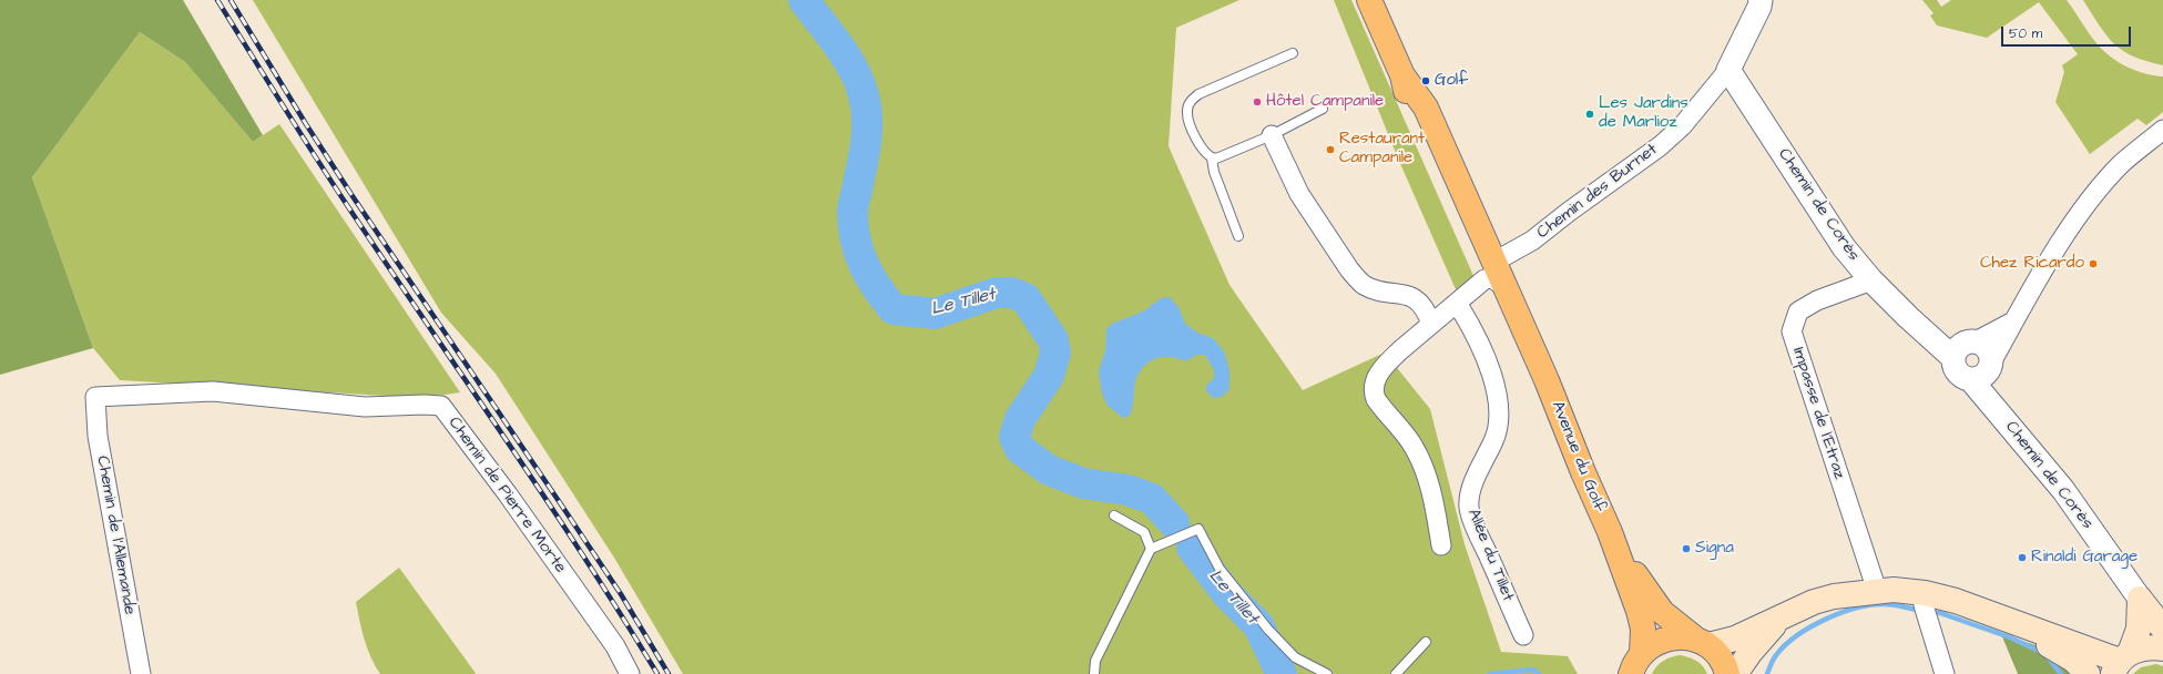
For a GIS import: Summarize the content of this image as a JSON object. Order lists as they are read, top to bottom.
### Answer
{
  "streets": {
    "main road": ["Chemin de Corès", "Avenue du Golf"],
    "street": [
      "Chemin des Burnet",
      "Impasse de l'Etraz",
      "Chemin de Pierre Morte",
      "Chemin de l'Allemande",
      "Allée du Tillet"
    ]
  },
  "crossings": [
    ["Chemin des Burnet", "Chemin de Corès"],
    ["Chemin des Burnet", "Avenue du Golf"],
    ["Chemin des Burnet", "Allée du Tillet"],
    ["Chemin de Corès", "Impasse de l'Etraz"],
    ["Chemin de Pierre Morte", "Chemin de l'Allemande"]
  ],
  "water": ["Le Tillet"],
  "places": [
    "Golf",
    "Hôtel Campanile",
    "Les Jardins de Marlioz",
    "Restaurant Campanile",
    "Chez Ricardo",
    "Signa",
    "Rinaldi Garage"
  ],
  "scale_bar": "50 m"
}
